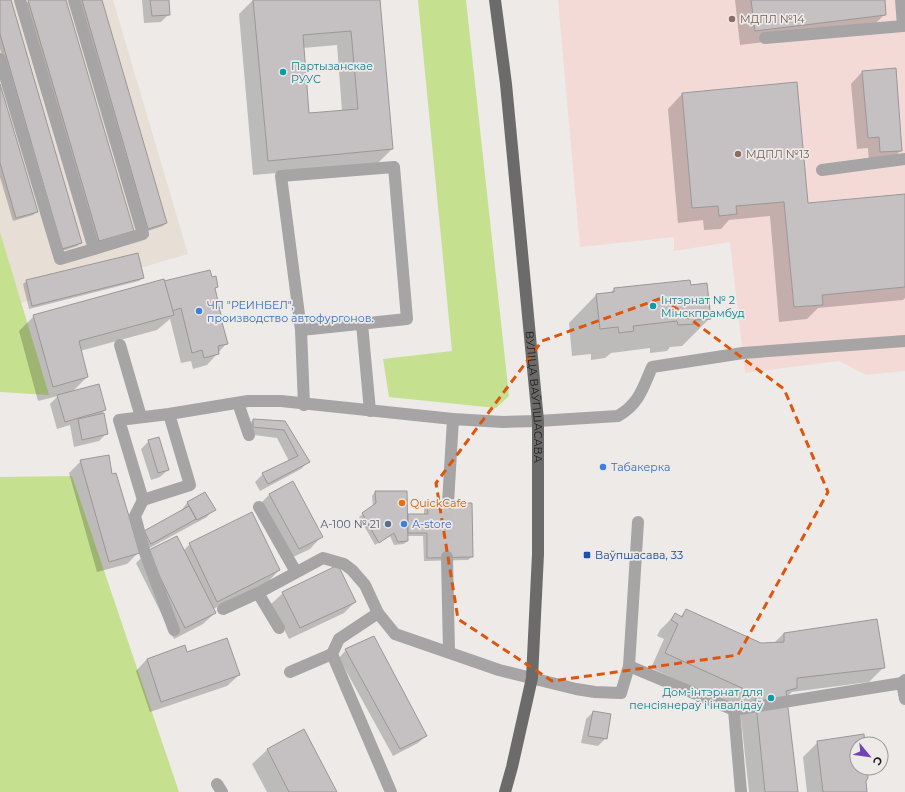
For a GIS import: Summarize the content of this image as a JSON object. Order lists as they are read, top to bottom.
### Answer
{
  "streets": {
    "main road": ["ВУЛІЦА ВАЎПШАСАВА"]
  },
  "places": {
    "other": [
      "МДПЛ №14",
      "Партызанскае РУУС",
      "МДПЛ №13",
      "Інтэрнат № 2 Мінскпрамбуд",
      "ЧП \"РЕИНБЕЛ\", производство автофургонов.",
      "Табакерка",
      "QuickCafe",
      "А-100 № 21",
      "А-store",
      "Дом-інтэрнат для пенсіянераў і інвалідаў"
    ],
    "transit": ["Ваўпшасава, 33"]
  },
  "north": "bottom right"
}
